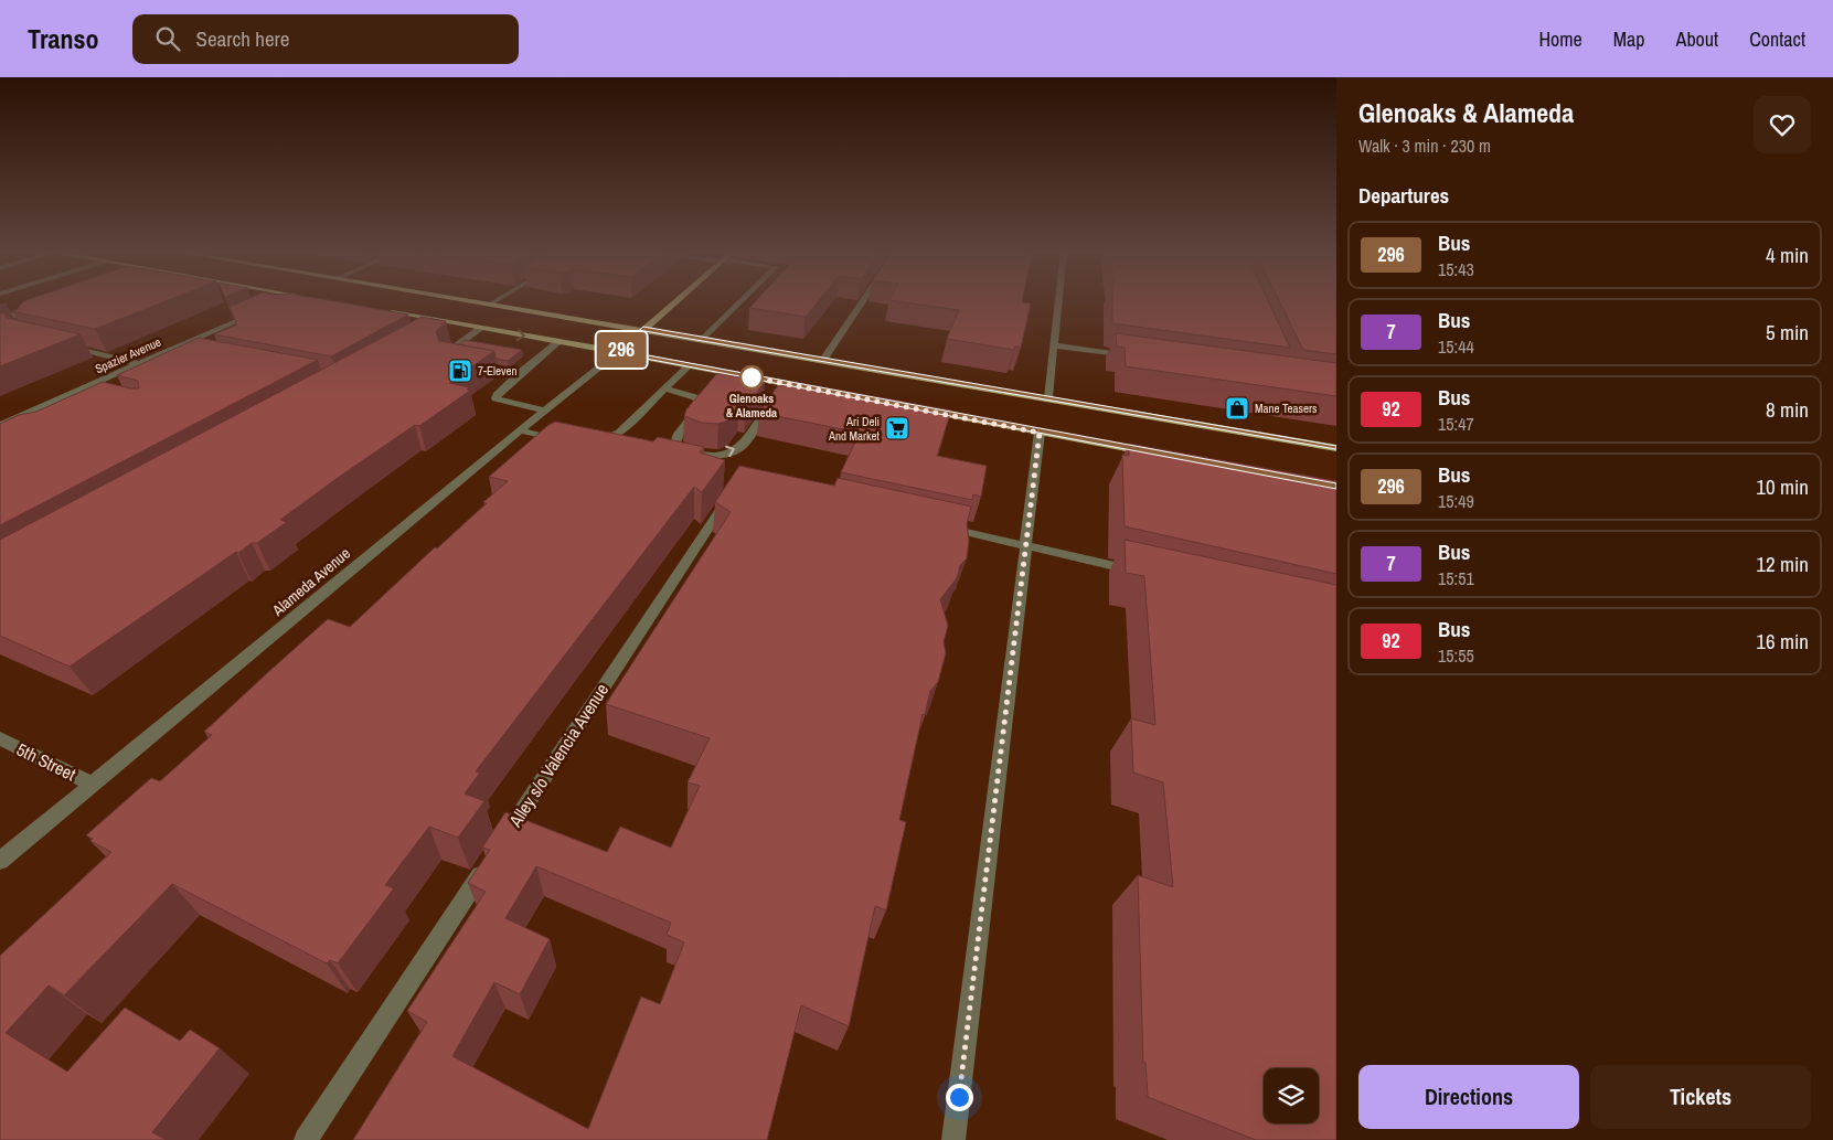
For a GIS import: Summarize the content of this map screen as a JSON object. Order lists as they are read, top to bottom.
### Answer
{
  "streets": {
    "main road": ["Alameda Avenue"],
    "street": ["Spazier Avenue", "Alley s/o Valencia Avenue", "5th Street"]
  },
  "crossings": [
    ["Alameda Avenue", "5th Street"]
  ],
  "places": {
    "fuel station": ["7-Eleven"],
    "other": ["Glenoaks & Alameda"],
    "shop": ["Mane Teasers"],
    "supermarket": ["Ari Deli And Market"]
  },
  "lines": ["bus line 296"],
  "page": {
    "header": "Transo",
    "search": "Search here",
    "nav": [
      "Home",
      "Map",
      "About",
      "Contact"
    ],
    "on_map": "296",
    "heading": [
      ["Glenoaks & Alameda", "Walk · 3 min · 230 m"],
      "Departures"
    ],
    "list": [
      {
        "mark": "296",
        "name": "Bus",
        "note": "15:43",
        "value": "4 min"
      },
      {
        "mark": "7",
        "name": "Bus",
        "note": "15:44",
        "value": "5 min"
      },
      {
        "mark": "92",
        "name": "Bus",
        "note": "15:47",
        "value": "8 min"
      },
      {
        "mark": "296",
        "name": "Bus",
        "note": "15:49",
        "value": "10 min"
      },
      {
        "mark": "7",
        "name": "Bus",
        "note": "15:51",
        "value": "12 min"
      },
      {
        "mark": "92",
        "name": "Bus",
        "note": "15:55",
        "value": "16 min"
      }
    ],
    "buttons": ["Directions", "Tickets"]
  }
}
